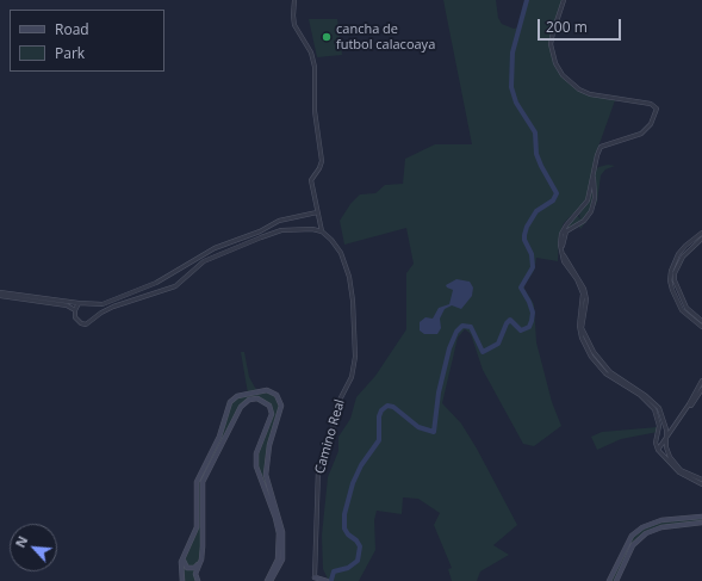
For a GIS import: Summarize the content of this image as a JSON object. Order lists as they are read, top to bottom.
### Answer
{
  "streets": {
    "street": ["Camino Real"]
  },
  "places": ["cancha de futbol calacoaya"],
  "legend": ["Road", "Park"],
  "scale_bar": "200 m",
  "north": "top left"
}
